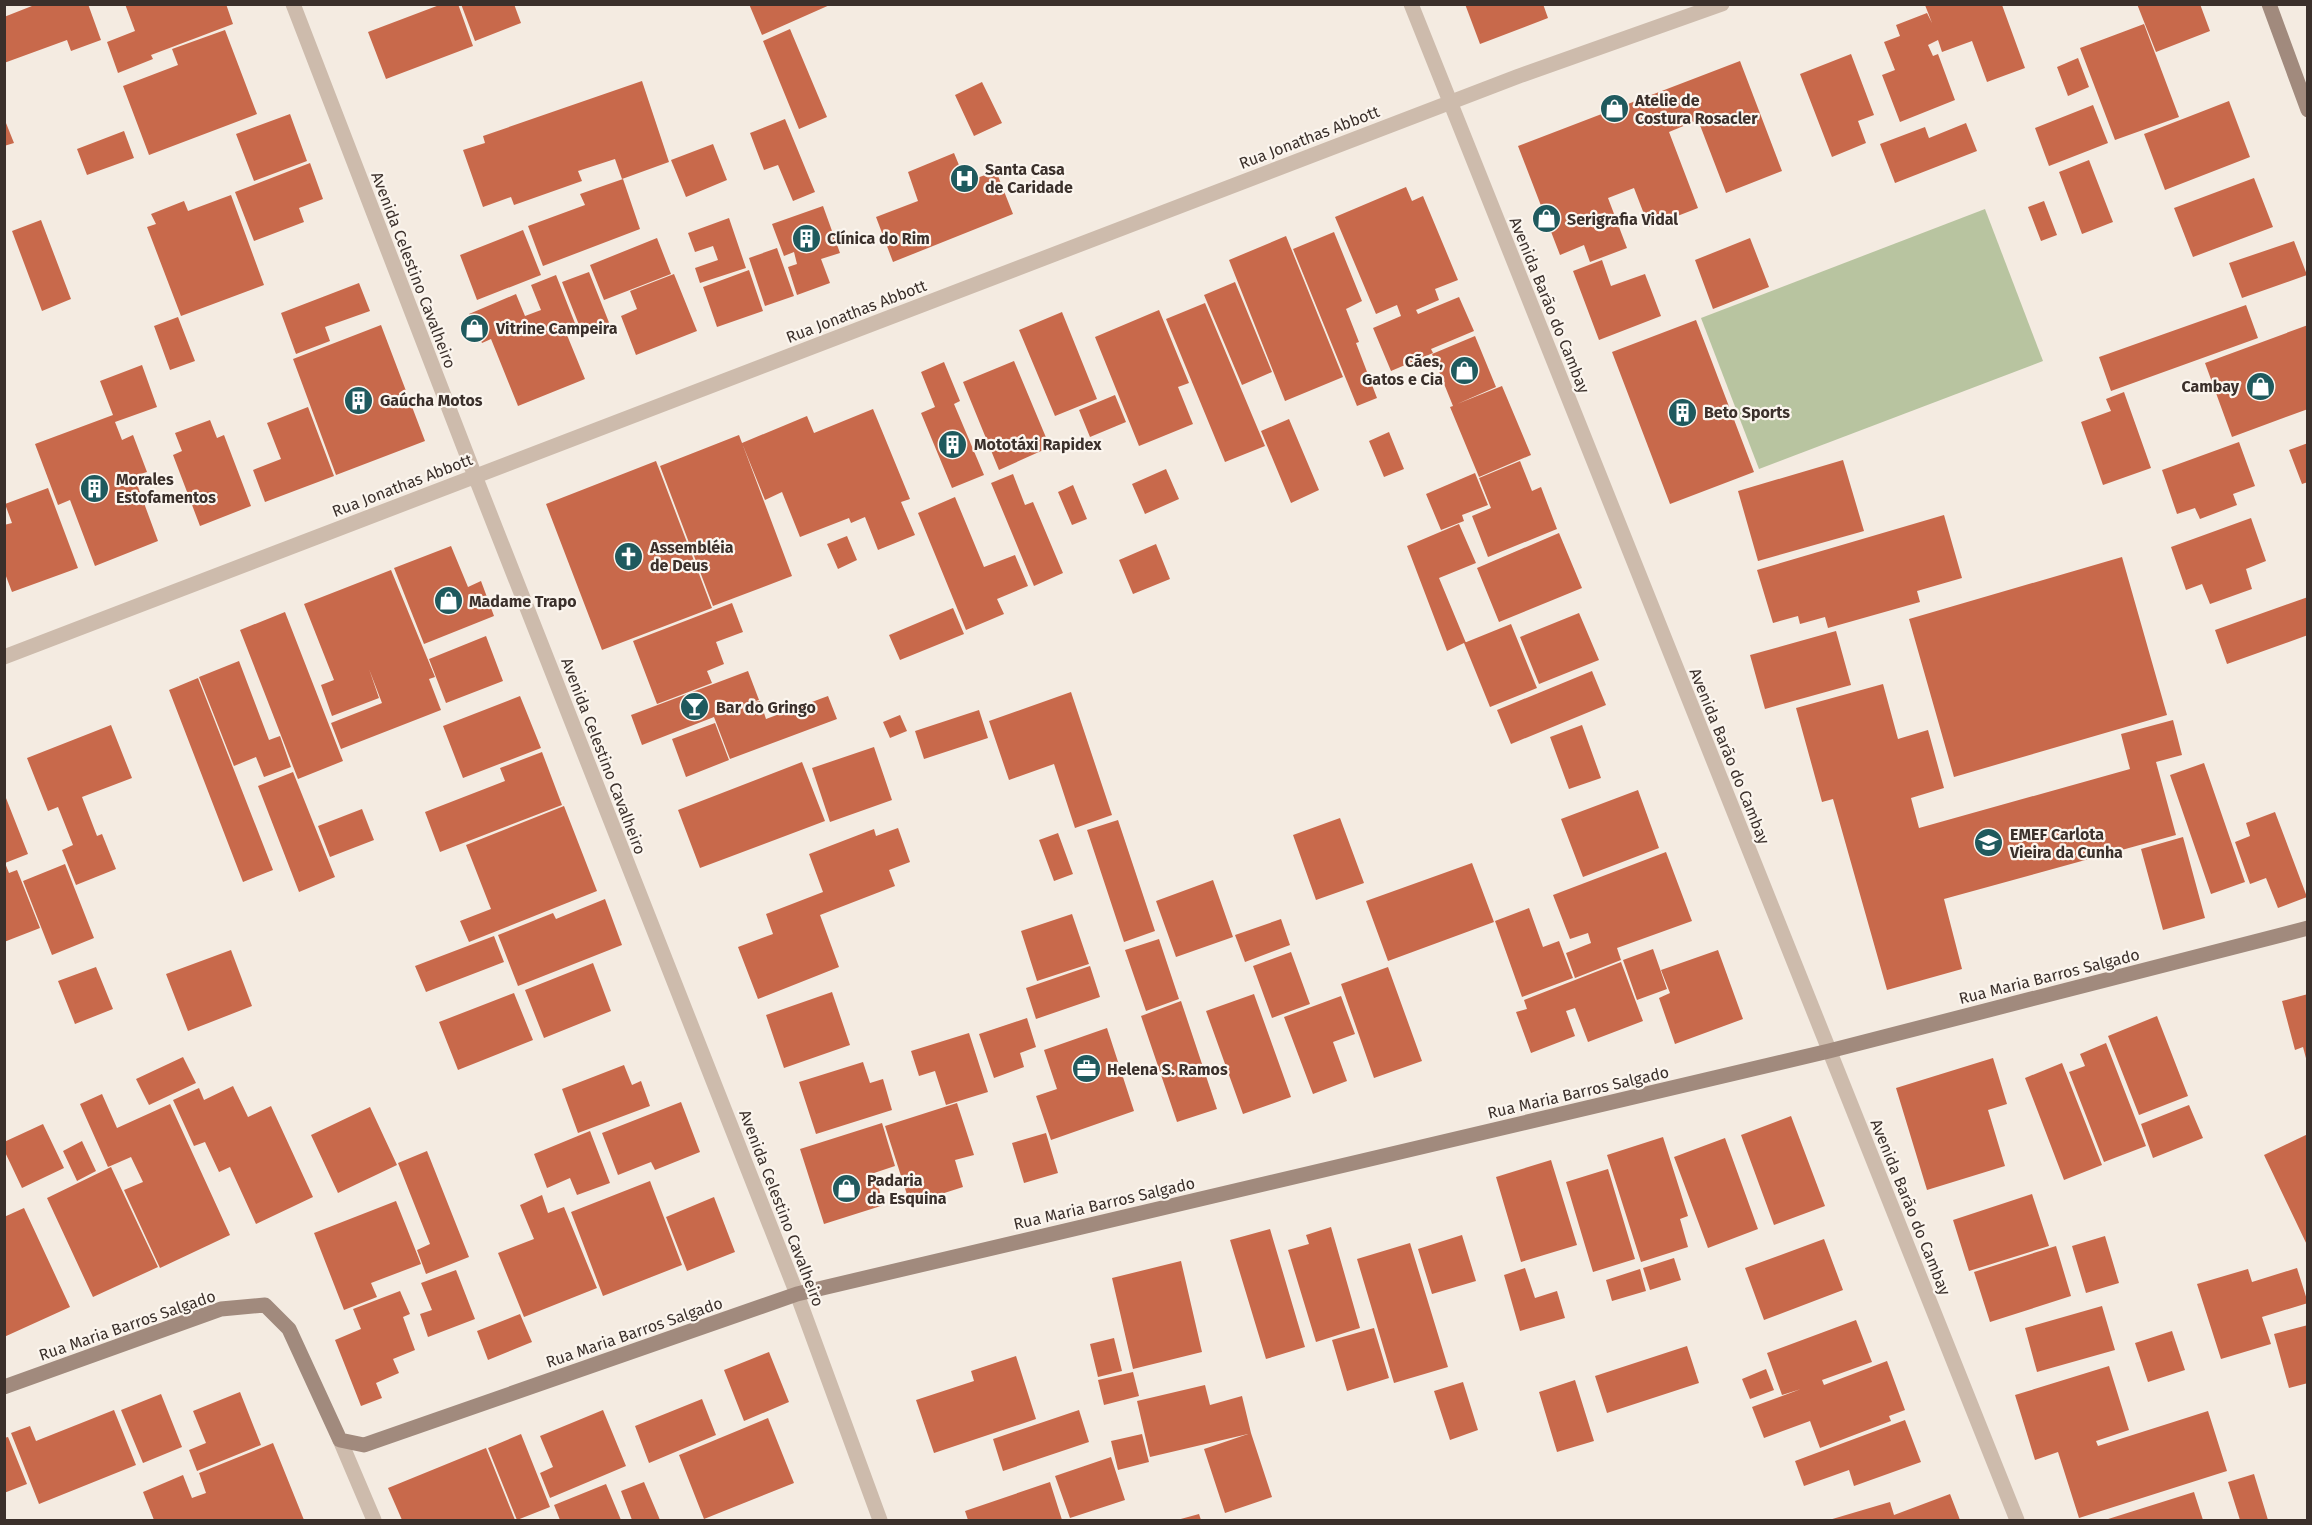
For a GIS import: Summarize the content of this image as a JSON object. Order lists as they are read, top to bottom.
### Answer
{
  "streets": {
    "street": [
      "Rua Jonathas Abbott",
      "Avenida Celestino Cavalheiro",
      "Avenida Barão do Cambay",
      "Rua Maria Barros Salgado"
    ]
  },
  "crossings": [
    ["Rua Jonathas Abbott", "Avenida Celestino Cavalheiro"],
    ["Rua Jonathas Abbott", "Avenida Barão do Cambay"],
    ["Avenida Celestino Cavalheiro", "Rua Maria Barros Salgado"],
    ["Avenida Barão do Cambay", "Rua Maria Barros Salgado"]
  ],
  "places": {
    "shop": [
      "Atelie de Costura Rosacler",
      "Serigrafia Vidal",
      "Vitrine Campeira",
      "Cães, Gatos e Cia",
      "Cambay",
      "Madame Trapo",
      "Padaria da Esquina"
    ],
    "hospital": ["Santa Casa de Caridade"],
    "building": [
      "Clínica do Rim",
      "Gaúcha Motos",
      "Beto Sports",
      "Mototáxi Rapidex",
      "Morales Estofamentos"
    ],
    "church": ["Assembléia de Deus"],
    "bar": ["Bar do Gringo"],
    "school or university": ["EMEF Carlota Vieira da Cunha"],
    "office": ["Helena S. Ramos"]
  }
}
